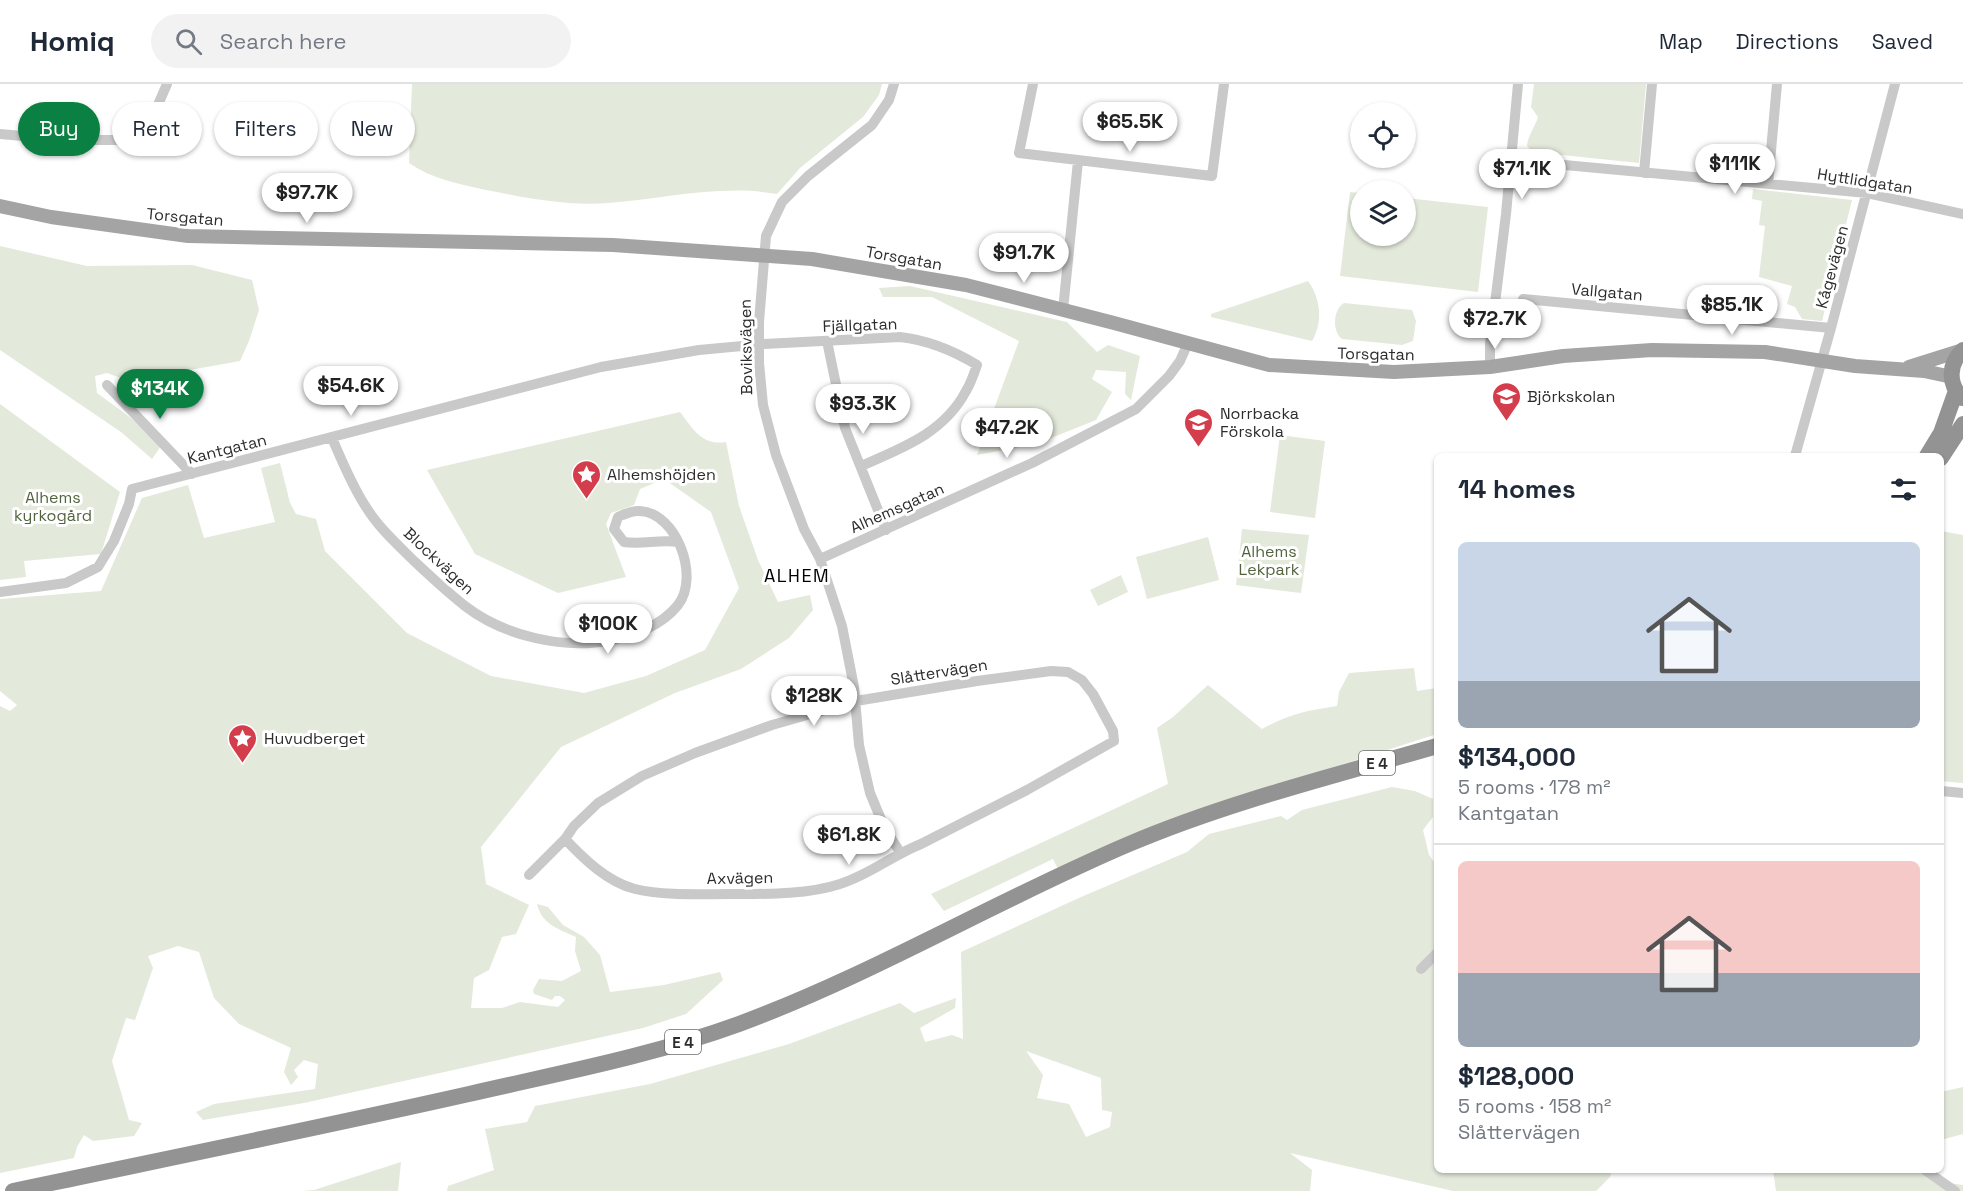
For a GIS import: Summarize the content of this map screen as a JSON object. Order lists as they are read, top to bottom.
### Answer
{
  "streets": {
    "highway": ["E 4"],
    "main road": ["Torsgatan"],
    "street": [
      "Hyttlidgatan",
      "Kågevägen",
      "Vallgatan",
      "Fjällgatan",
      "Boviksvägen",
      "Kantgatan",
      "Alhemsgatan",
      "Blockvägen",
      "Slåttervägen",
      "Axvägen"
    ]
  },
  "crossings": [
    ["Hyttlidgatan", "Kågevägen"],
    ["Torsgatan", "Kågevägen"],
    ["Torsgatan", "Boviksvägen"],
    ["Torsgatan", "Alhemsgatan"],
    ["Kågevägen", "Vallgatan"],
    ["Fjällgatan", "Boviksvägen"],
    ["Fjällgatan", "Kantgatan"],
    ["Boviksvägen", "Kantgatan"],
    ["Boviksvägen", "Alhemsgatan"],
    ["Boviksvägen", "Slåttervägen"],
    ["Boviksvägen", "Axvägen"],
    ["Kantgatan", "Blockvägen"],
    ["Slåttervägen", "Axvägen"]
  ],
  "districts": ["ALHEM"],
  "parks": ["Alhems kyrkogård", "Alhems Lekpark"],
  "places": {
    "school or university": ["Björkskolan", "Norrbacka Förskola"],
    "place": ["Alhemshöjden", "Huvudberget"]
  },
  "page": {
    "header": "Homiq",
    "search": "Search here",
    "nav": ["Map", "Directions", "Saved"],
    "price": [
      "$65.5K",
      "$111K",
      "$71.1K",
      "$97.7K",
      "$91.7K",
      "$85.1K",
      "$72.7K",
      "$54.6K",
      "$134K",
      "$93.3K",
      "$47.2K",
      "$100K",
      "$128K",
      "$61.8K"
    ],
    "chip": [
      "Buy",
      "Rent",
      "Filters",
      "New"
    ],
    "heading": "14 homes",
    "list": [
      {
        "name": "$134,000",
        "note": "5 rooms · 178 m² · Kantgatan"
      },
      {
        "name": "$128,000",
        "note": "5 rooms · 158 m² · Slåttervägen"
      }
    ]
  }
}
